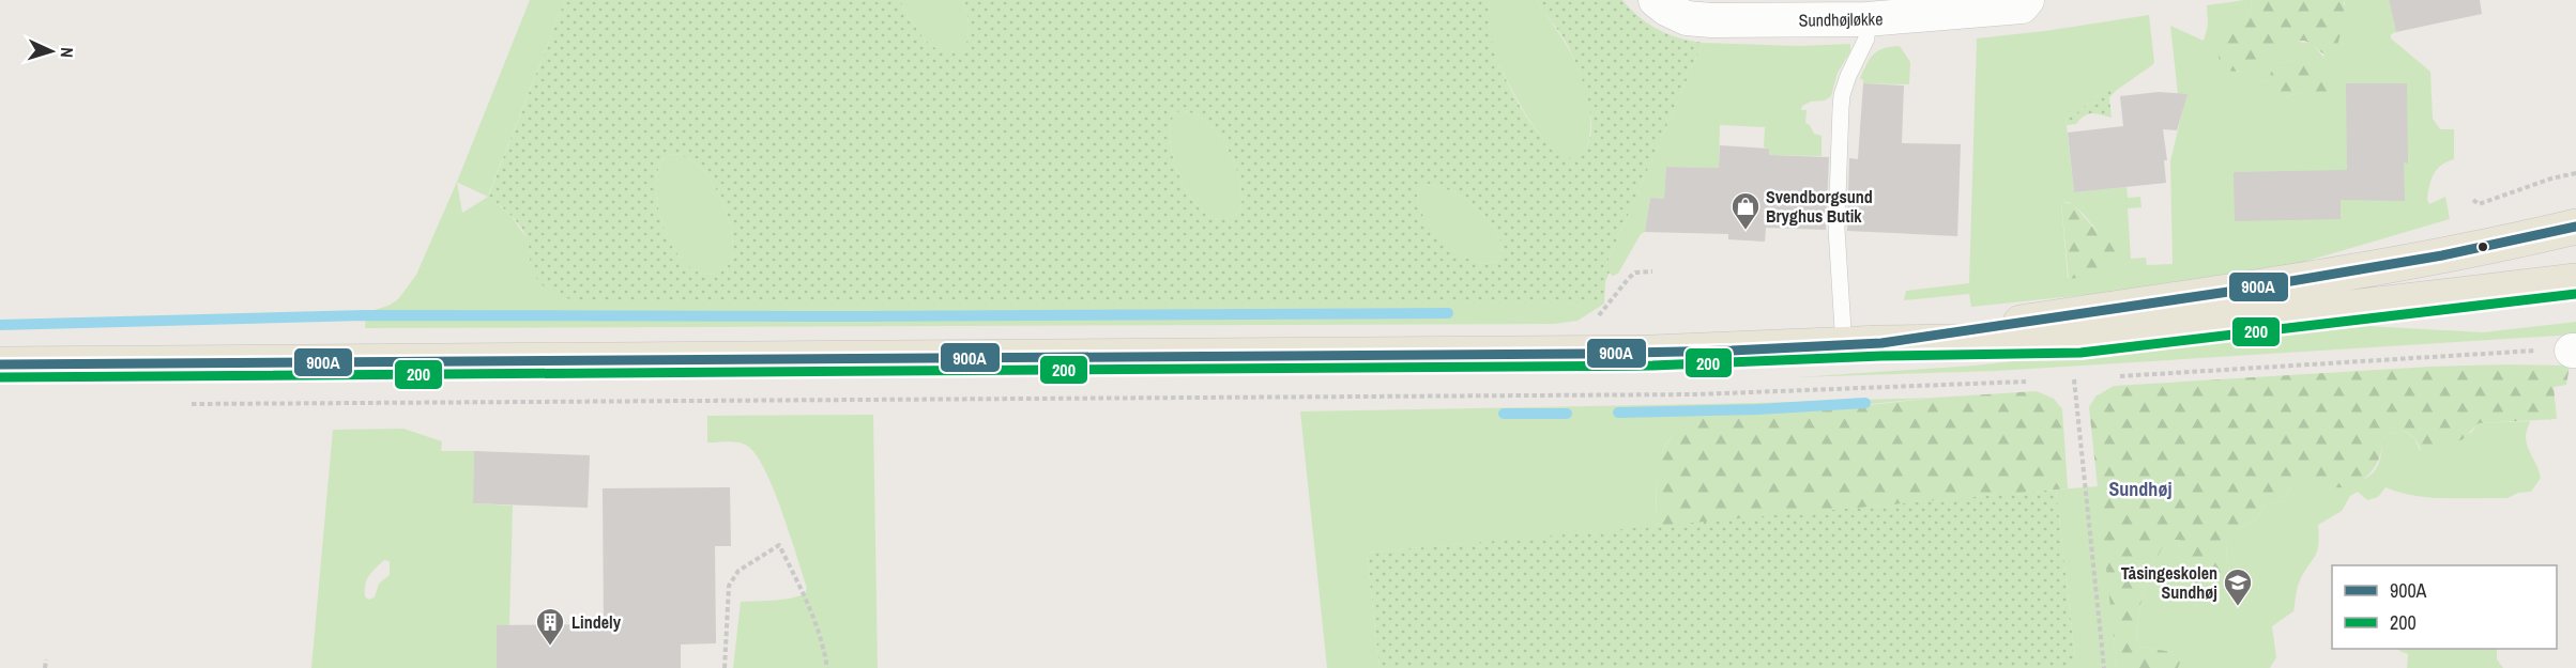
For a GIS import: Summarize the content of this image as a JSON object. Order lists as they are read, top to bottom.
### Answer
{
  "streets": {
    "street": ["Sundhøjløkke"]
  },
  "districts": ["Sundhøj"],
  "places": {
    "shop": ["Svendborgsund Bryghus Butik"],
    "school or university": ["Tåsingeskolen Sundhøj"],
    "building": ["Lindely"]
  },
  "lines": ["transit line 900A", "transit line 200"],
  "legend": ["900A", "200"],
  "north": "right"
}
